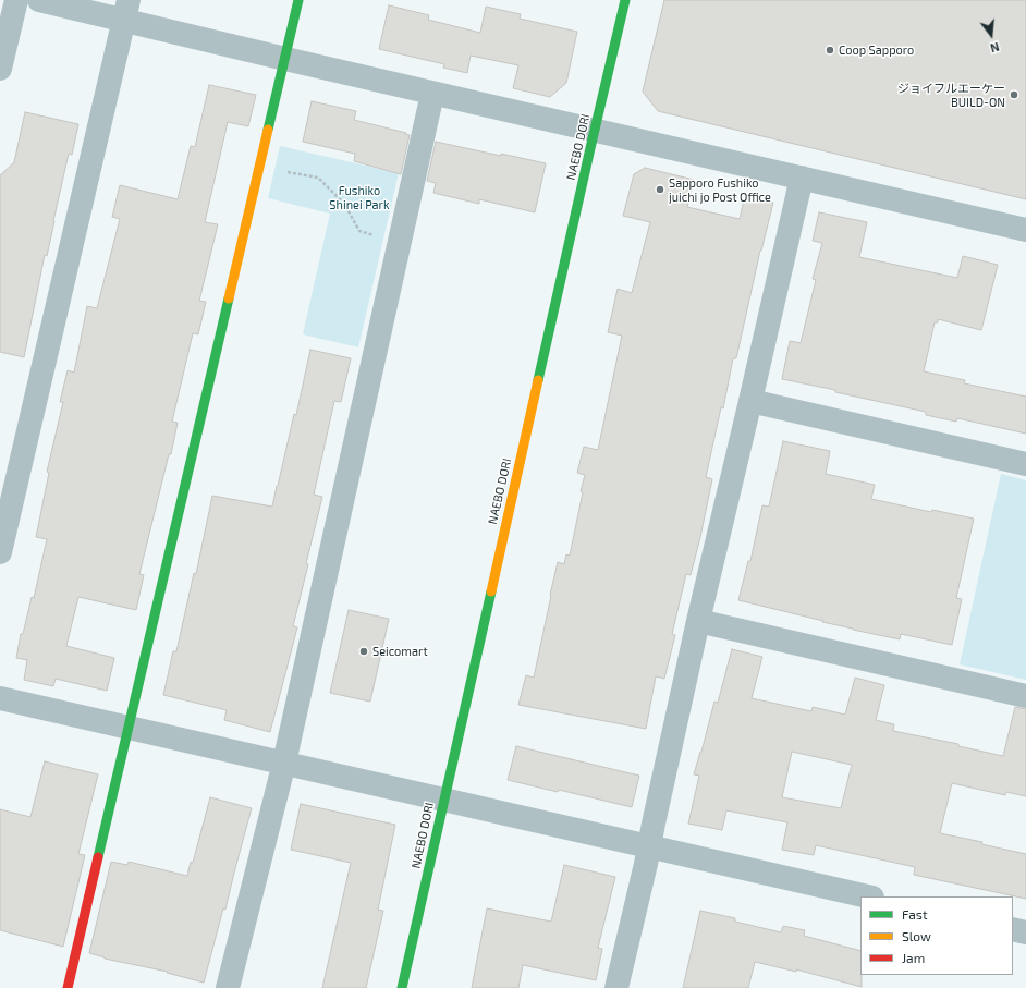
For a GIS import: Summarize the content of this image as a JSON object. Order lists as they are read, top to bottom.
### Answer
{
  "streets": {
    "street": ["NAEBO DORI"]
  },
  "parks": ["Fushiko Shinei Park"],
  "places": [
    "Coop Sapporo",
    "ジョイフルエーケー BUILD-ON",
    "Sapporo Fushiko juichi jo Post Office",
    "Seicomart"
  ],
  "legend": ["Fast", "Slow", "Jam"],
  "north": "bottom"
}
